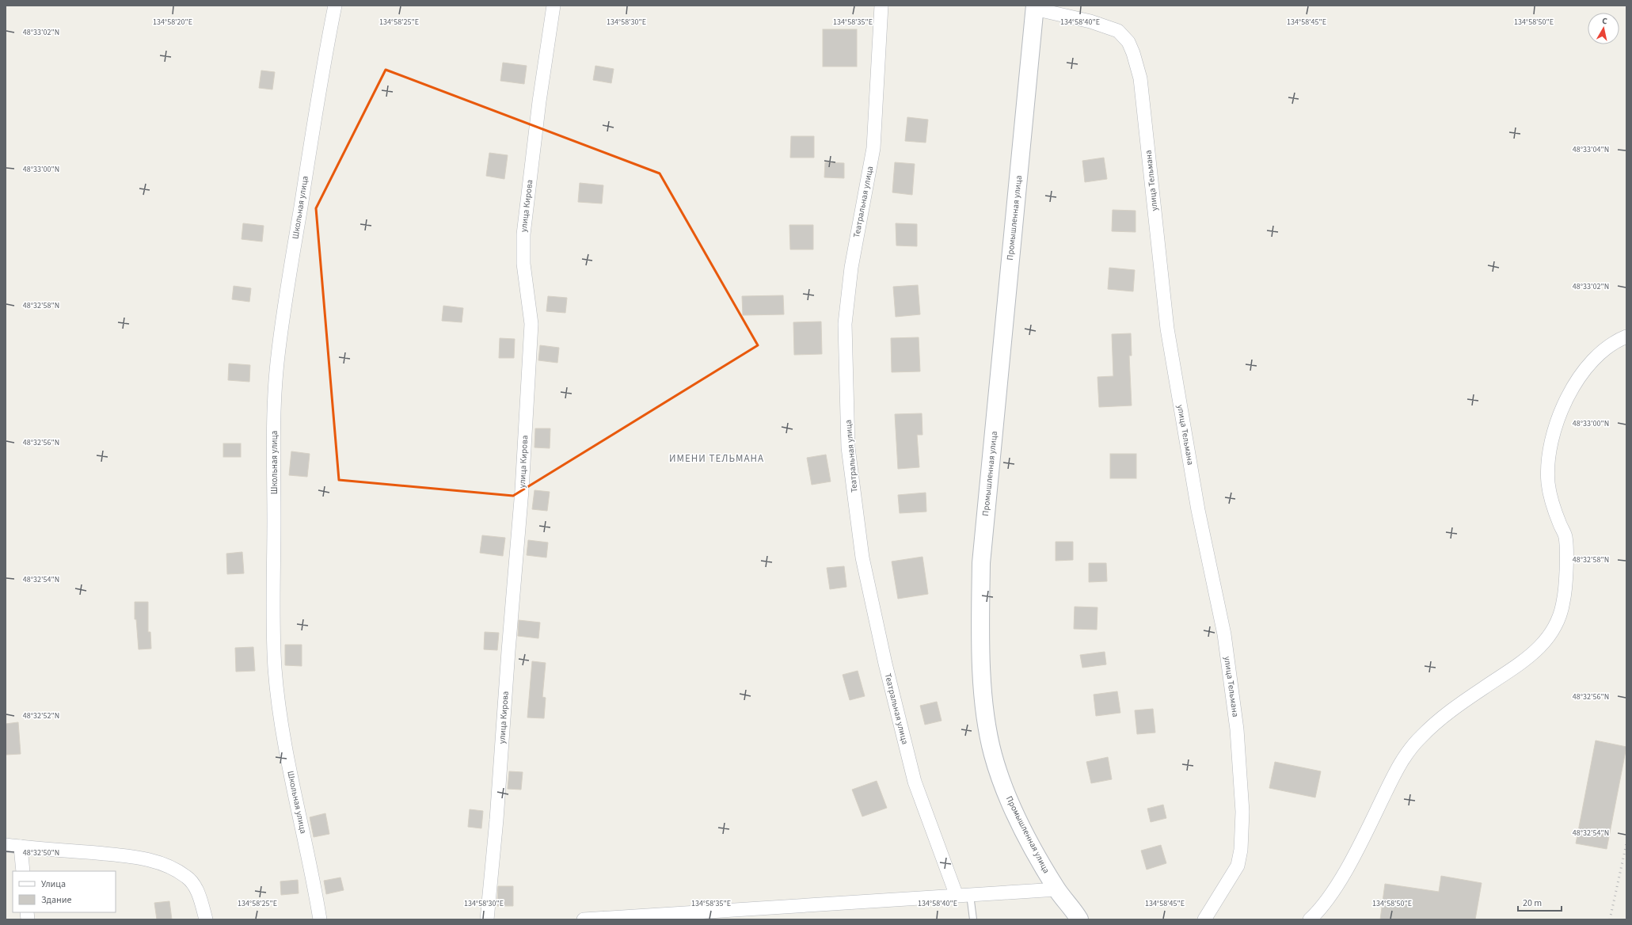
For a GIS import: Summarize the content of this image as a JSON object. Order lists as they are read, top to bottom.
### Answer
{
  "streets": {
    "street": [
      "улица Тельмана",
      "Театральная улица",
      "улица Кирова",
      "Школьная улица",
      "Промышленная улица"
    ]
  },
  "crossings": [
    ["улица Тельмана", "Промышленная улица"]
  ],
  "districts": ["ИМЕНИ ТЕЛЬМАНА"],
  "legend": ["Улица", "Здание"],
  "scale_bar": "20 m",
  "north": "top",
  "coordinates": [
    "134°58'35\"E",
    "134°58'40\"E",
    "134°58'45\"E",
    "134°58'50\"E",
    "134°58'20\"E",
    "134°58'25\"E",
    "134°58'30\"E",
    "48°33'02\"N",
    "48°33'04\"N",
    "48°33'00\"N",
    "48°32'58\"N",
    "48°32'56\"N",
    "48°32'54\"N",
    "48°32'52\"N",
    "48°32'50\"N"
  ]
}
